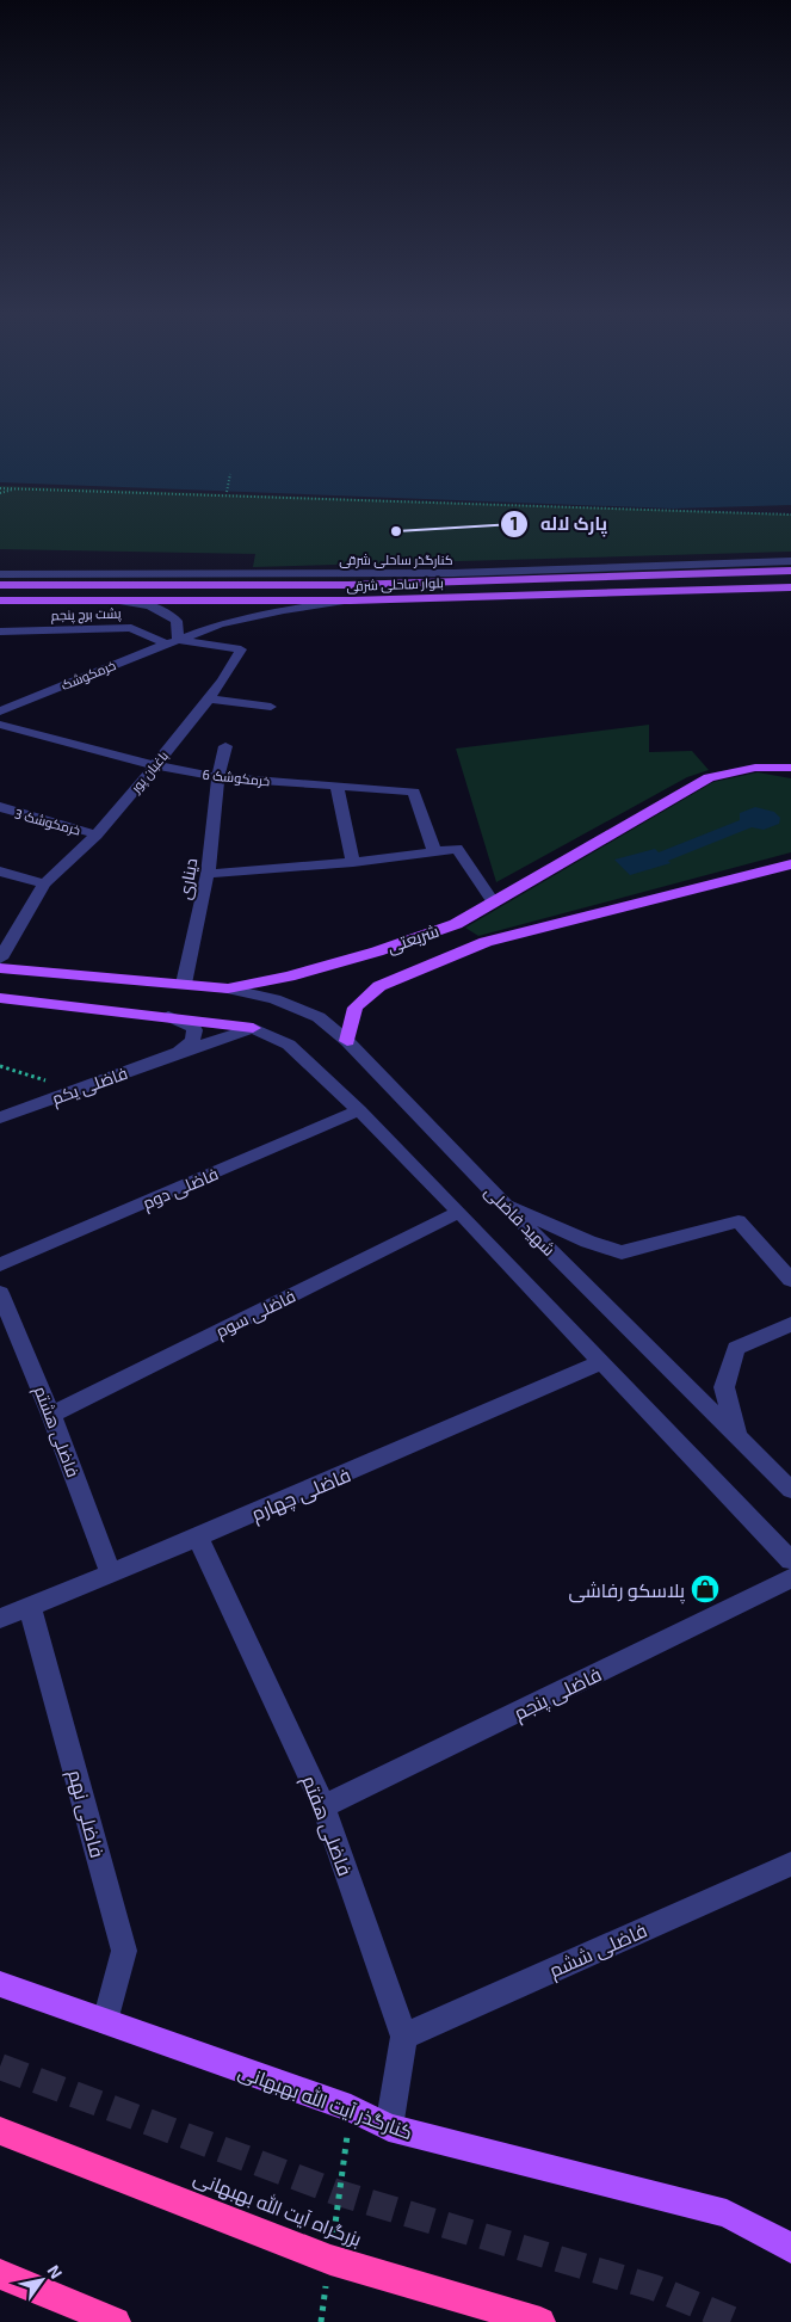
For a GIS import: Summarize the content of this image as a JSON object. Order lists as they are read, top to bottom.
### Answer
{
  "streets": {
    "highway": ["بزرگراه آیت الله بهبهانی"],
    "main road": ["بلوار ساحلی شرقی", "شریعتی", "کنارگذر آیت الله بهبهانی"],
    "street": [
      "کنارگذر ساحلی شرقی",
      "پشت برج پنجم",
      "خرمکوشک",
      "باغبان پور",
      "خرمکوشک 6",
      "خرمکوشک 3",
      "دیناری",
      "فاضلی یکم",
      "فاضلی دوم",
      "شهید فاضلی",
      "فاضلی سوم",
      "فاضلی هشتم",
      "فاضلی چهارم",
      "فاضلی پنجم",
      "فاضلی نهم",
      "فاضلی هفتم",
      "فاضلی ششم"
    ]
  },
  "crossings": [
    ["کنارگذر ساحلی شرقی", "بلوار ساحلی شرقی"],
    ["بلوار ساحلی شرقی", "خرمکوشک"],
    ["پشت برج پنجم", "خرمکوشک"],
    ["پشت برج پنجم", "باغبان پور"],
    ["خرمکوشک", "باغبان پور"],
    ["باغبان پور", "خرمکوشک 6"],
    ["باغبان پور", "خرمکوشک 3"],
    ["خرمکوشک 6", "دیناری"],
    ["دیناری", "شریعتی"],
    ["شریعتی", "شهید فاضلی"],
    ["فاضلی سوم", "فاضلی هشتم"],
    ["فاضلی هشتم", "فاضلی چهارم"],
    ["فاضلی چهارم", "فاضلی نهم"],
    ["فاضلی چهارم", "فاضلی هفتم"],
    ["فاضلی پنجم", "فاضلی هفتم"],
    ["فاضلی نهم", "کنارگذر آیت الله بهبهانی"],
    ["فاضلی هفتم", "فاضلی ششم"],
    ["فاضلی هفتم", "کنارگذر آیت الله بهبهانی"]
  ],
  "places": {
    "other": ["پارک لاله"],
    "shop": ["پلاسکو رفاشی"]
  },
  "north": "top right"
}
